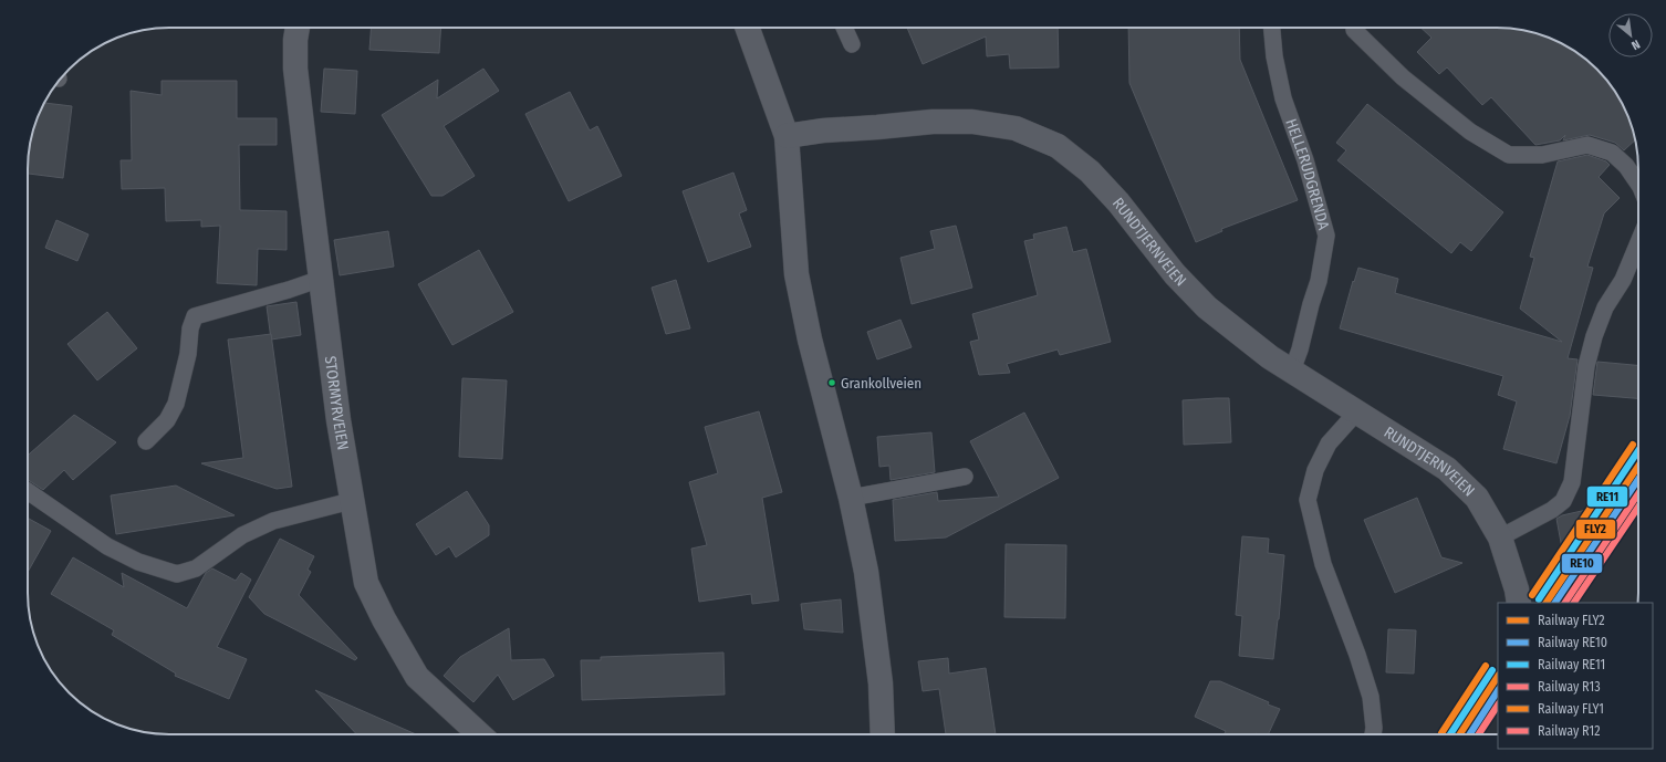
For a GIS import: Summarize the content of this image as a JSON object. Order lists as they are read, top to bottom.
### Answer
{
  "streets": {
    "street": ["RUNDTJERNVEIEN", "STORMYRVEIEN"],
    "lane": ["HELLERUDGRENDA"]
  },
  "crossings": [
    ["HELLERUDGRENDA", "RUNDTJERNVEIEN"]
  ],
  "places": ["Grankollveien"],
  "lines": [
    "rail line FLY1",
    "rail line RE11",
    "rail line FLY2",
    "rail line RE10",
    "rail line R13",
    "rail line R12"
  ],
  "legend": [
    "Railway FLY2",
    "Railway RE10",
    "Railway RE11",
    "Railway R13",
    "Railway FLY1",
    "Railway R12"
  ],
  "north": "bottom right"
}
